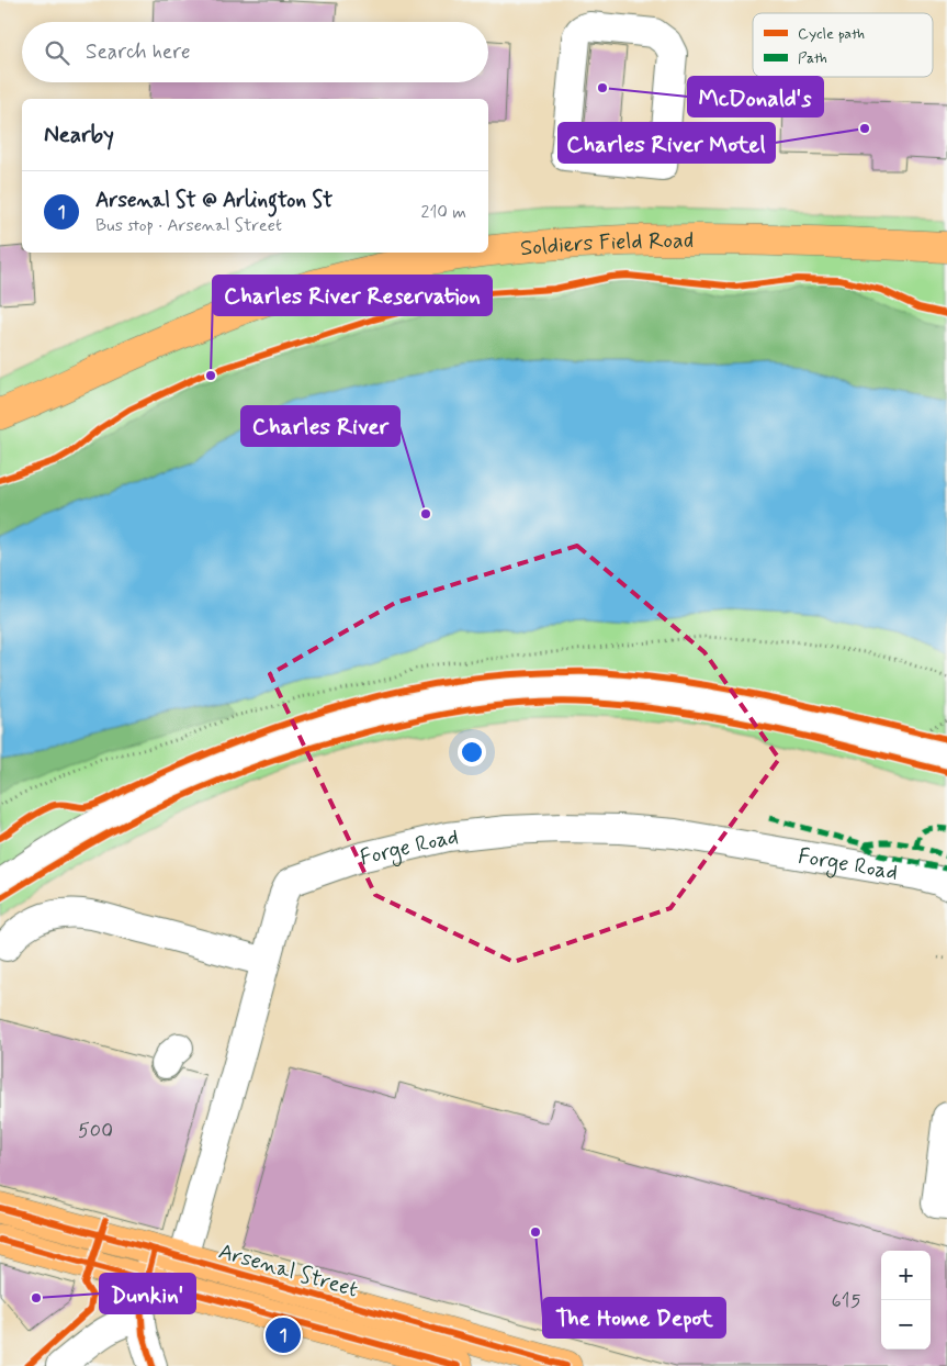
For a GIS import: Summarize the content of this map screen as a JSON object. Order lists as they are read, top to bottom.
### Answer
{
  "streets": {
    "main road": ["Soldiers Field Road", "Arsenal Street"],
    "street": ["Forge Road"]
  },
  "crossings": [
    ["Forge Road", "Arsenal Street"]
  ],
  "places": [
    "McDonald's",
    "Charles River Motel",
    "Charles River Reservation",
    "Charles River",
    "The Home Depot",
    "Dunkin'"
  ],
  "house_numbers": ["500", "615"],
  "legend": ["Cycle path", "Path"],
  "page": {
    "search": "Search here",
    "heading": "Nearby",
    "list": [
      {
        "mark": "1",
        "name": "Arsenal St @ Arlington St",
        "note": "Bus stop · Arsenal Street",
        "value": "210 m"
      }
    ],
    "map_buttons": ["+", "−"],
    "pins": "1"
  }
}
